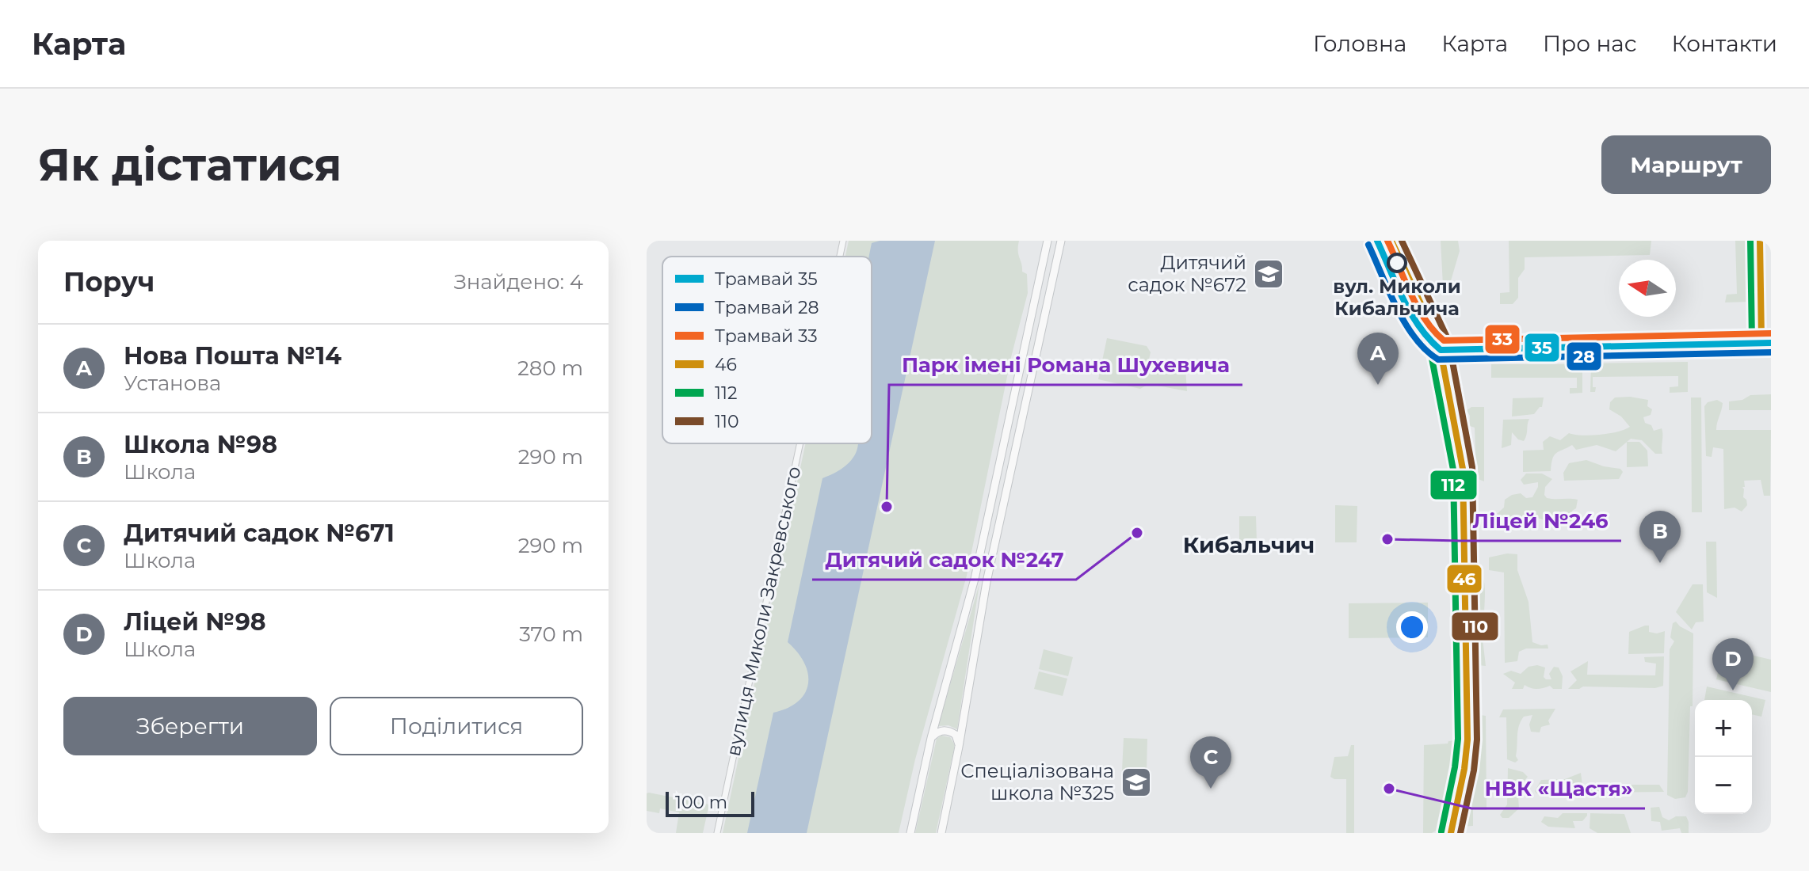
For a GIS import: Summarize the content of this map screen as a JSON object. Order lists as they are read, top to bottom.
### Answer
{
  "streets": {
    "street": ["вулиця Миколи Закревського"]
  },
  "districts": ["Кибальчич"],
  "places": {
    "other": [
      "вул. Миколи Кибальчича",
      "Парк імені Романа Шухевича",
      "Дитячий садок №247",
      "Ліцей №246",
      "НВК «Щастя»"
    ],
    "school or university": ["Дитячий садок №672", "Спеціалізована школа №325"]
  },
  "lines": [
    "tram line 35",
    "tram line 33",
    "transit line 46",
    "transit line 112",
    "transit line 110",
    "tram line 28"
  ],
  "legend": [
    "Трамвай 35",
    "Трамвай 28",
    "Трамвай 33",
    "46",
    "112",
    "110"
  ],
  "scale_bar": "100 m",
  "north": "left",
  "page": {
    "header": "Карта",
    "nav": [
      "Головна",
      "Карта",
      "Про нас",
      "Контакти"
    ],
    "buttons": [
      "Маршрут",
      ["Зберегти", "Поділитися"]
    ],
    "title": "Як дістатися",
    "heading": ["Поруч", "Знайдено: 4"],
    "list": [
      {
        "mark": "A",
        "name": "Нова Пошта №14",
        "note": "Установа",
        "value": "280 m"
      },
      {
        "mark": "B",
        "name": "Школа №98",
        "note": "Школа",
        "value": "290 m"
      },
      {
        "mark": "C",
        "name": "Дитячий садок №671",
        "note": "Школа",
        "value": "290 m"
      },
      {
        "mark": "D",
        "name": "Ліцей №98",
        "note": "Школа",
        "value": "370 m"
      }
    ],
    "pins": [
      "A",
      "B",
      "D",
      "C"
    ],
    "map_buttons": ["+", "−"],
    "scale": "100 m"
  }
}
